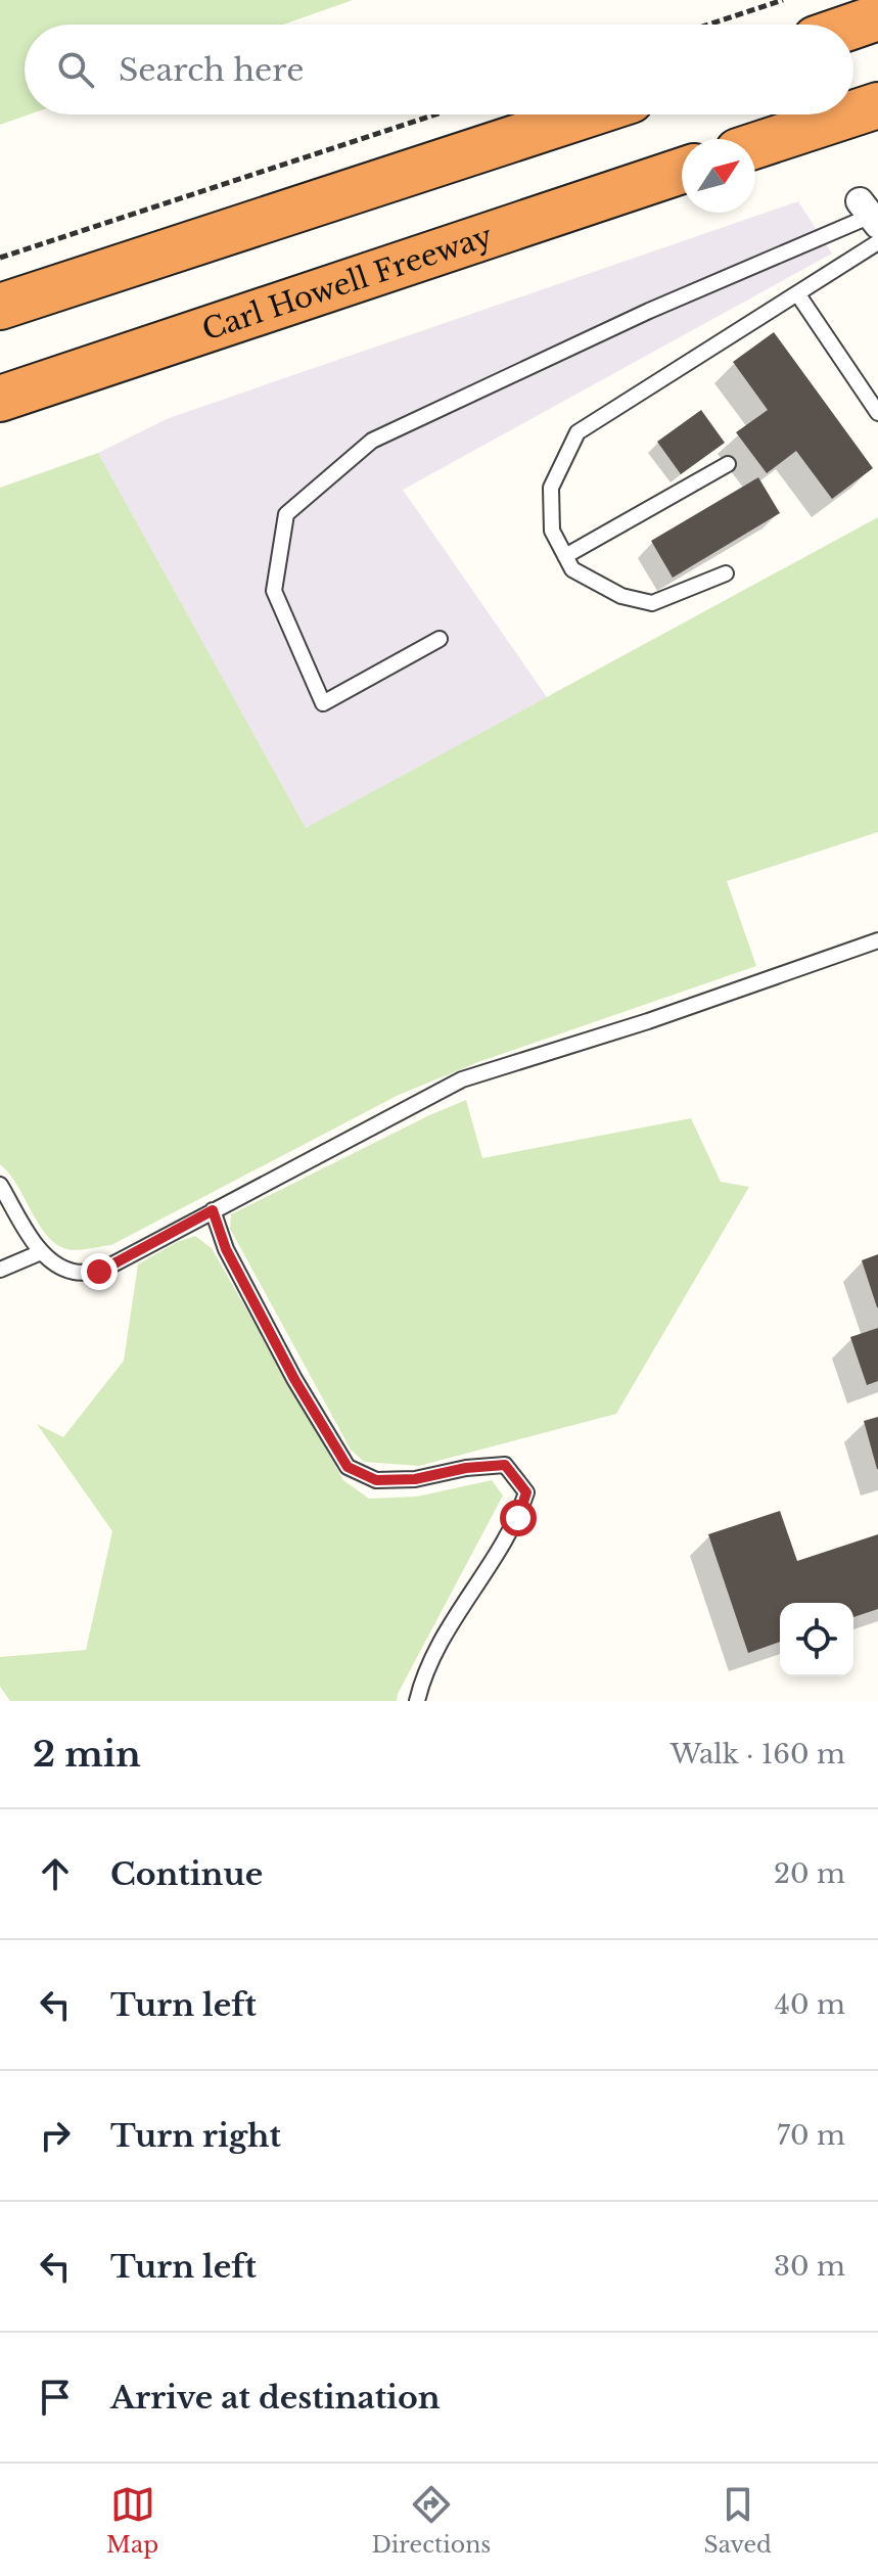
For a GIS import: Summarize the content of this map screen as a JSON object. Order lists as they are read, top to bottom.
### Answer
{
  "streets": {
    "highway": ["Carl Howell Freeway"]
  },
  "north": "top right",
  "page": {
    "search": "Search here",
    "heading": ["2 min", "Walk · 160 m"],
    "list": [
      ["Continue", "20 m"],
      ["Turn left", "40 m"],
      ["Turn right", "70 m"],
      ["Turn left", "30 m"],
      "Arrive at destination"
    ],
    "nav": ["Map", "Directions", "Saved"]
  }
}
